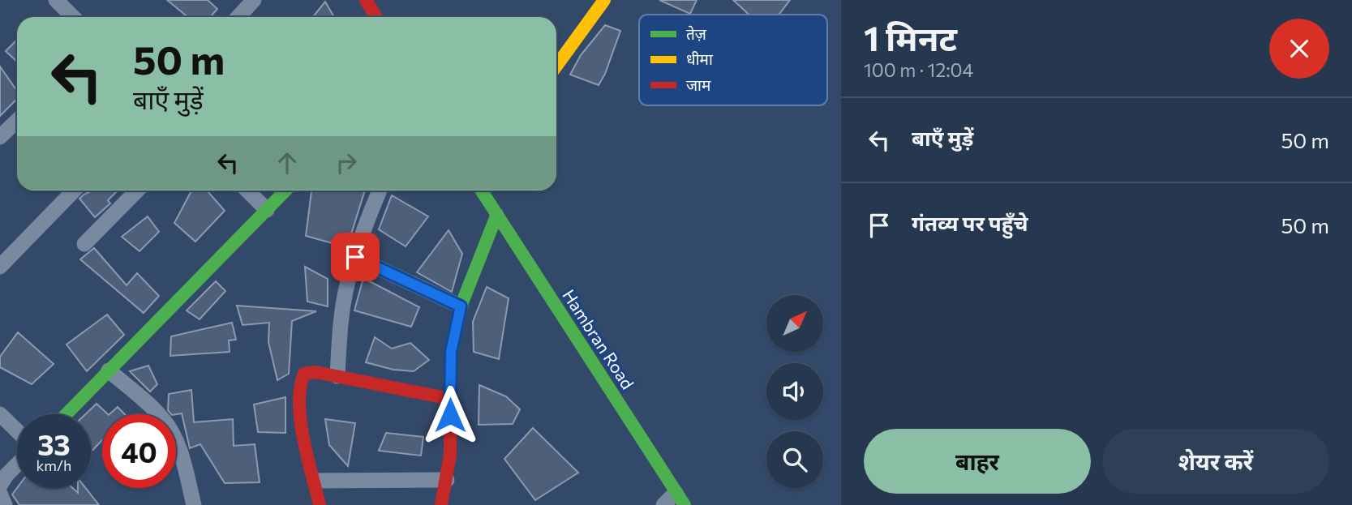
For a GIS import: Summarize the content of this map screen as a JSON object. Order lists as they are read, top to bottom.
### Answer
{
  "streets": {
    "street": ["Hambran Road"]
  },
  "legend": ["तेज़", "धीमा", "जाम"],
  "north": "top right",
  "page": {
    "heading": ["1 मिनट", "100 m · 12:04"],
    "turn": ["50 m", "बाएँ मुड़ें"],
    "list": [
      {
        "name": "बाएँ मुड़ें",
        "value": "50 m"
      },
      {
        "name": "गंतव्य पर पहुँचे",
        "value": "50 m"
      }
    ],
    "speed": "33 km/h",
    "limit": "40",
    "buttons": ["बाहर", "शेयर करें"]
  }
}
